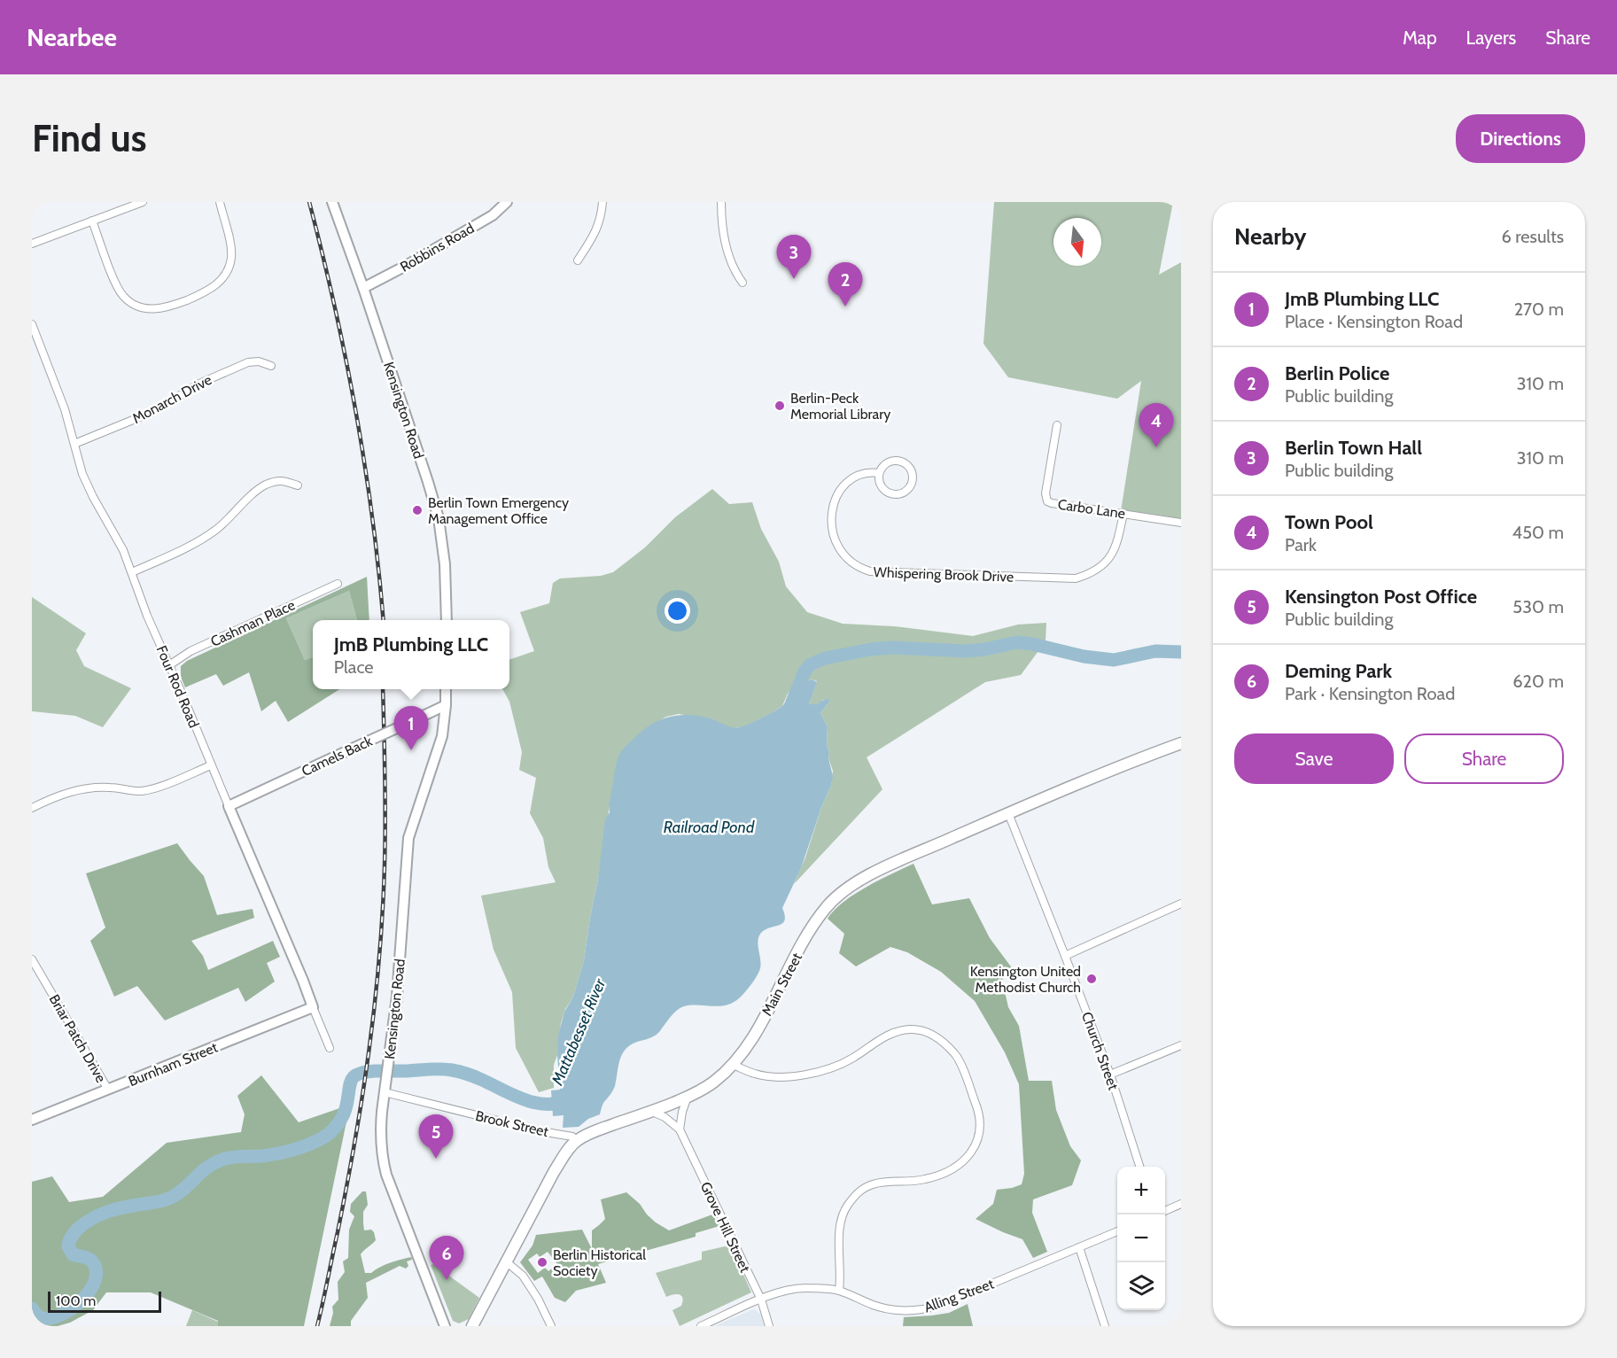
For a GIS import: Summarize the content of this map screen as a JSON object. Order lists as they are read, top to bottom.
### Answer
{
  "streets": {
    "main road": ["Main Street"],
    "street": [
      "Robbins Road",
      "Monarch Drive",
      "Kensington Road",
      "Carbo Lane",
      "Whispering Brook Drive",
      "Cashman Place",
      "Four Rod Road",
      "Camels Back",
      "Briar Patch Drive",
      "Church Street",
      "Burnham Street",
      "Brook Street",
      "Grove Hill Street",
      "Alling Street"
    ]
  },
  "crossings": [
    ["Robbins Road", "Kensington Road"],
    ["Monarch Drive", "Four Rod Road"],
    ["Kensington Road", "Camels Back"],
    ["Kensington Road", "Brook Street"],
    ["Carbo Lane", "Whispering Brook Drive"],
    ["Cashman Place", "Four Rod Road"],
    ["Four Rod Road", "Camels Back"],
    ["Four Rod Road", "Burnham Street"],
    ["Main Street", "Church Street"],
    ["Main Street", "Brook Street"],
    ["Main Street", "Grove Hill Street"],
    ["Briar Patch Drive", "Burnham Street"],
    ["Grove Hill Street", "Alling Street"]
  ],
  "water": ["Railroad Pond", "Mattabesset River"],
  "places": [
    "Berlin-Peck Memorial Library",
    "Berlin Town Emergency Management Office",
    "Kensington United Methodist Church",
    "Berlin Historical Society"
  ],
  "scale_bar": "100 m",
  "north": "bottom",
  "page": {
    "header": "Nearbee",
    "nav": ["Map", "Layers", "Share"],
    "buttons": [
      "Directions",
      ["Save", "Share"]
    ],
    "title": "Find us",
    "heading": ["Nearby", "6 results"],
    "pins": [
      "3",
      "2",
      "4",
      "1",
      "5",
      "6"
    ],
    "list": [
      {
        "mark": "1",
        "name": "JmB Plumbing LLC",
        "note": "Place · Kensington Road",
        "value": "270 m"
      },
      {
        "mark": "2",
        "name": "Berlin Police",
        "note": "Public building",
        "value": "310 m"
      },
      {
        "mark": "3",
        "name": "Berlin Town Hall",
        "note": "Public building",
        "value": "310 m"
      },
      {
        "mark": "4",
        "name": "Town Pool",
        "note": "Park",
        "value": "450 m"
      },
      {
        "mark": "5",
        "name": "Kensington Post Office",
        "note": "Public building",
        "value": "530 m"
      },
      {
        "mark": "6",
        "name": "Deming Park",
        "note": "Park · Kensington Road",
        "value": "620 m"
      }
    ],
    "popup": ["JmB Plumbing LLC", "Place"],
    "map_buttons": ["+", "−"],
    "scale": "100 m"
  }
}
